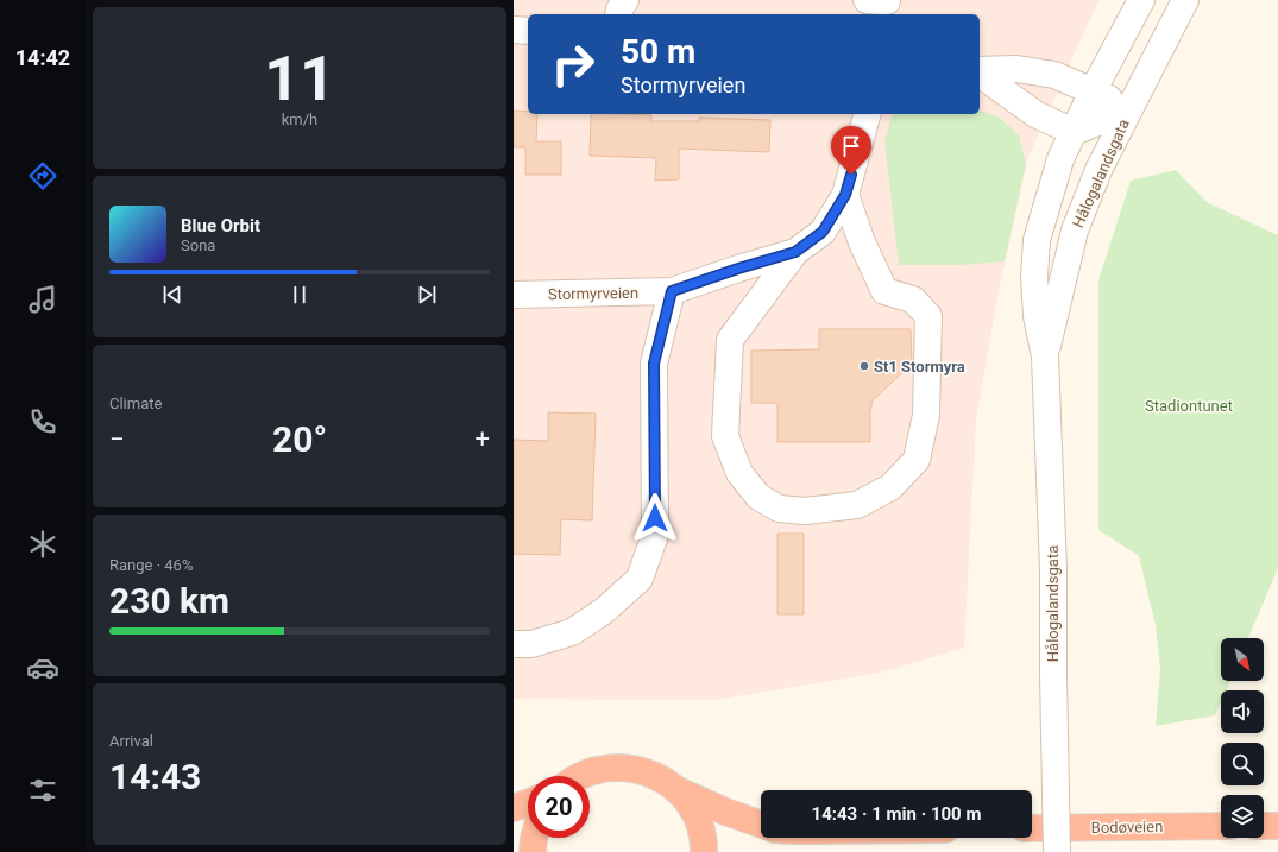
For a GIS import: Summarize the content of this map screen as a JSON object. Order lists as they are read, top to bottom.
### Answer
{
  "streets": {
    "highway": ["Bodøveien"],
    "street": ["Hålogalandsgata", "Stormyrveien"]
  },
  "parks": ["Stadiontunet"],
  "places": ["St1 Stormyra"],
  "north": "bottom right",
  "page": {
    "tabs": "14:42",
    "tile": [
      ["11", "km/h"],
      "Climate",
      ["Range · 46%", "230 km"],
      ["Arrival", "14:43"]
    ],
    "turn": ["50 m", "Stormyrveien"],
    "song": ["Blue Orbit", "Sona"],
    "heat": ["−", "20°", "+"],
    "limit": "20",
    "trip": "14:43 · 1 min · 100 m"
  }
}
